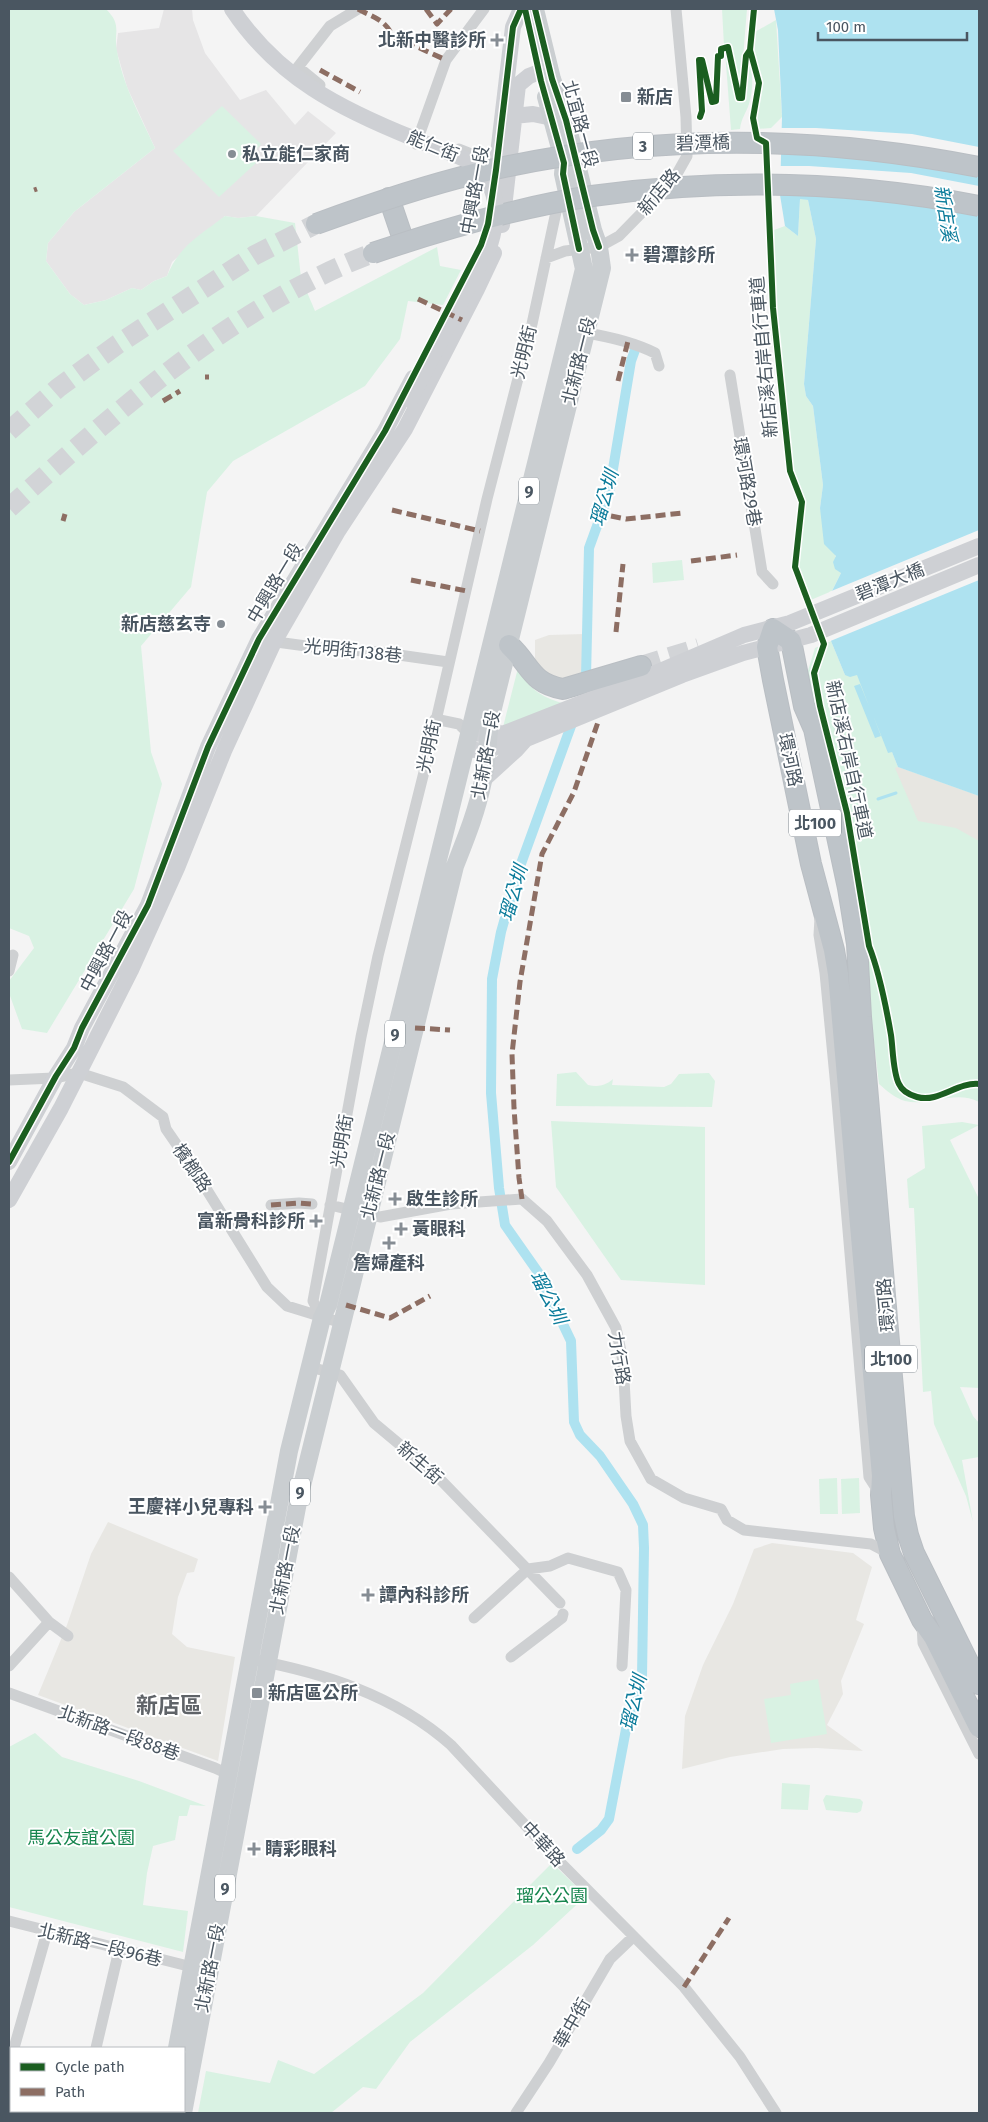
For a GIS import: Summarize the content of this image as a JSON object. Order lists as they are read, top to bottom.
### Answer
{
  "streets": {
    "highway": [
      "碧潭橋",
      "3",
      "環河路",
      "北100"
    ],
    "main road": ["北宜路一段", "北新路一段", "9"],
    "street": [
      "能仁街",
      "中興路一段",
      "新店路",
      "光明街",
      "環河路29巷",
      "碧潭大橋",
      "光明街138巷",
      "檳榔路",
      "力行路",
      "新生街",
      "北新路一段88巷",
      "中華路",
      "北新路一段96巷",
      "華中街"
    ],
    "cycle path": ["新店溪右岸自行車道"]
  },
  "crossings": [
    ["北宜路一段", "中興路一段"],
    ["北宜路一段", "新店路"],
    ["北宜路一段", "光明街"],
    ["北宜路一段", "北新路一段"],
    ["能仁街", "中興路一段"],
    ["中興路一段", "光明街138巷"],
    ["中興路一段", "檳榔路"],
    ["新店路", "光明街"],
    ["新店路", "北新路一段"],
    ["光明街", "北新路一段"],
    ["光明街", "光明街138巷"],
    ["光明街", "檳榔路"],
    ["光明街", "力行路"],
    ["北新路一段", "檳榔路"],
    ["北新路一段", "力行路"],
    ["北新路一段", "新生街"],
    ["北新路一段", "北新路一段88巷"],
    ["北新路一段", "中華路"],
    ["北新路一段", "北新路一段96巷"],
    ["碧潭大橋", "環河路"],
    ["碧潭大橋", "北100"],
    ["環河路", "北100"],
    ["環河路", "力行路"],
    ["中華路", "華中街"]
  ],
  "districts": ["新店區"],
  "water": ["新店溪", "瑠公圳"],
  "parks": ["馬公友誼公園", "瑠公公園"],
  "places": {
    "health": [
      "北新中醫診所",
      "碧潭診所",
      "啟生診所",
      "富新骨科診所",
      "黃眼科",
      "詹婦產科",
      "王慶祥小兒專科",
      "譚內科診所",
      "睛彩眼科"
    ],
    "transit": ["新店", "新店區公所"],
    "other": ["私立能仁家商", "新店慈玄寺"]
  },
  "legend": ["Cycle path", "Path"],
  "scale_bar": "100 m"
}
